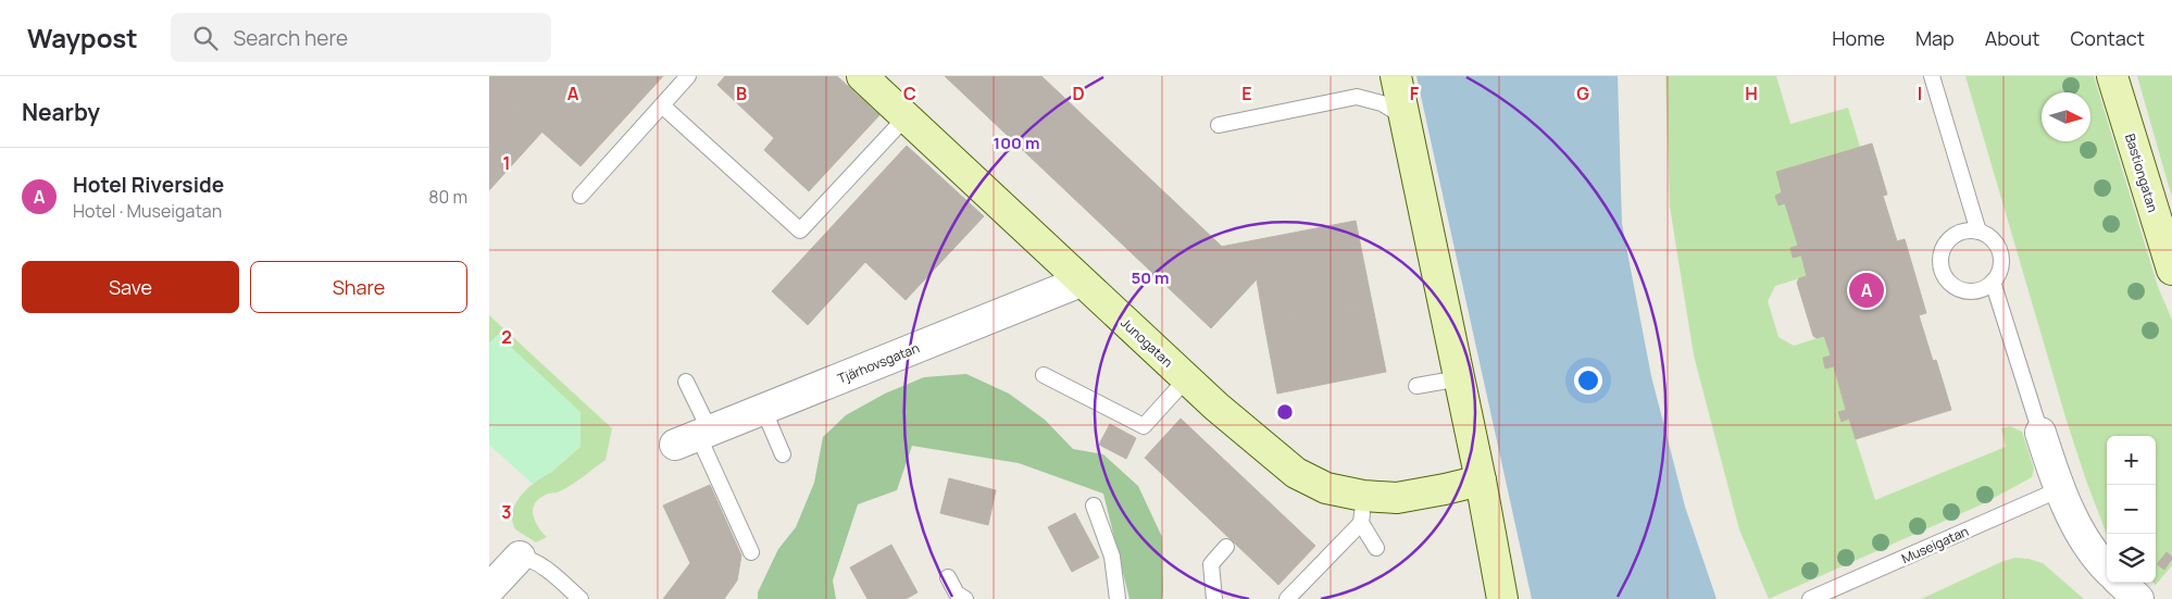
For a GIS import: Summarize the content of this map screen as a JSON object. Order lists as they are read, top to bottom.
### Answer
{
  "streets": {
    "street": ["Bastiongatan", "Junogatan", "Tjärhovsgatan"],
    "lane": ["Museigatan"]
  },
  "crossings": [
    ["Junogatan", "Tjärhovsgatan"]
  ],
  "north": "right",
  "page": {
    "header": "Waypost",
    "search": "Search here",
    "nav": [
      "Home",
      "Map",
      "About",
      "Contact"
    ],
    "heading": "Nearby",
    "list": [
      {
        "mark": "A",
        "name": "Hotel Riverside",
        "note": "Hotel · Museigatan",
        "value": "80 m"
      }
    ],
    "buttons": ["Save", "Share"],
    "pins": "A",
    "map_buttons": ["+", "−"]
  },
  "grid": {
    "columns": [
      "A",
      "B",
      "C",
      "D",
      "E",
      "F",
      "G",
      "H",
      "I"
    ],
    "rows": ["1", "2", "3"]
  },
  "rings": ["100 m", "50 m"]
}
